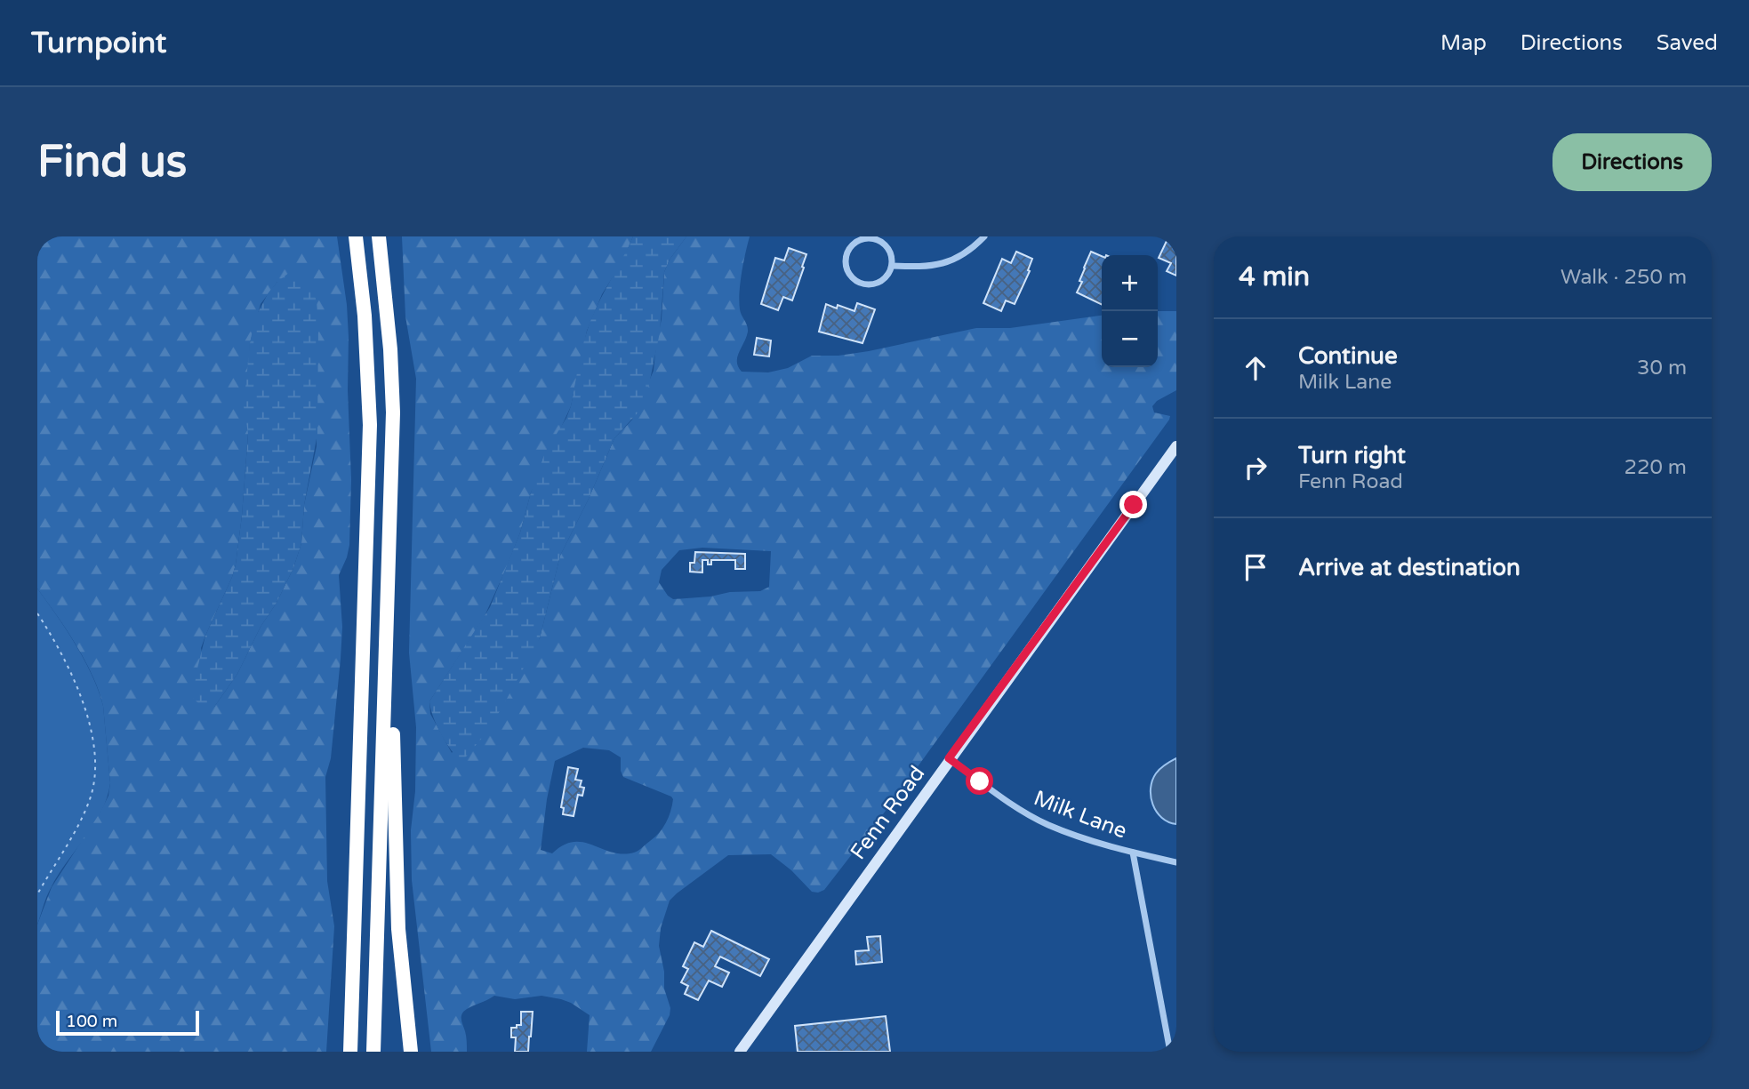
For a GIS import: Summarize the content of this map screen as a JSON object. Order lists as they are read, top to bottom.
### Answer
{
  "streets": {
    "street": ["Fenn Road", "Milk Lane"]
  },
  "crossings": [
    ["Fenn Road", "Milk Lane"]
  ],
  "scale_bar": "100 m",
  "page": {
    "header": "Turnpoint",
    "nav": ["Map", "Directions", "Saved"],
    "buttons": "Directions",
    "title": "Find us",
    "heading": ["4 min", "Walk · 250 m"],
    "map_buttons": ["+", "−"],
    "list": [
      ["Continue", "Milk Lane", "30 m"],
      ["Turn right", "Fenn Road", "220 m"],
      "Arrive at destination"
    ],
    "scale": "100 m"
  }
}
